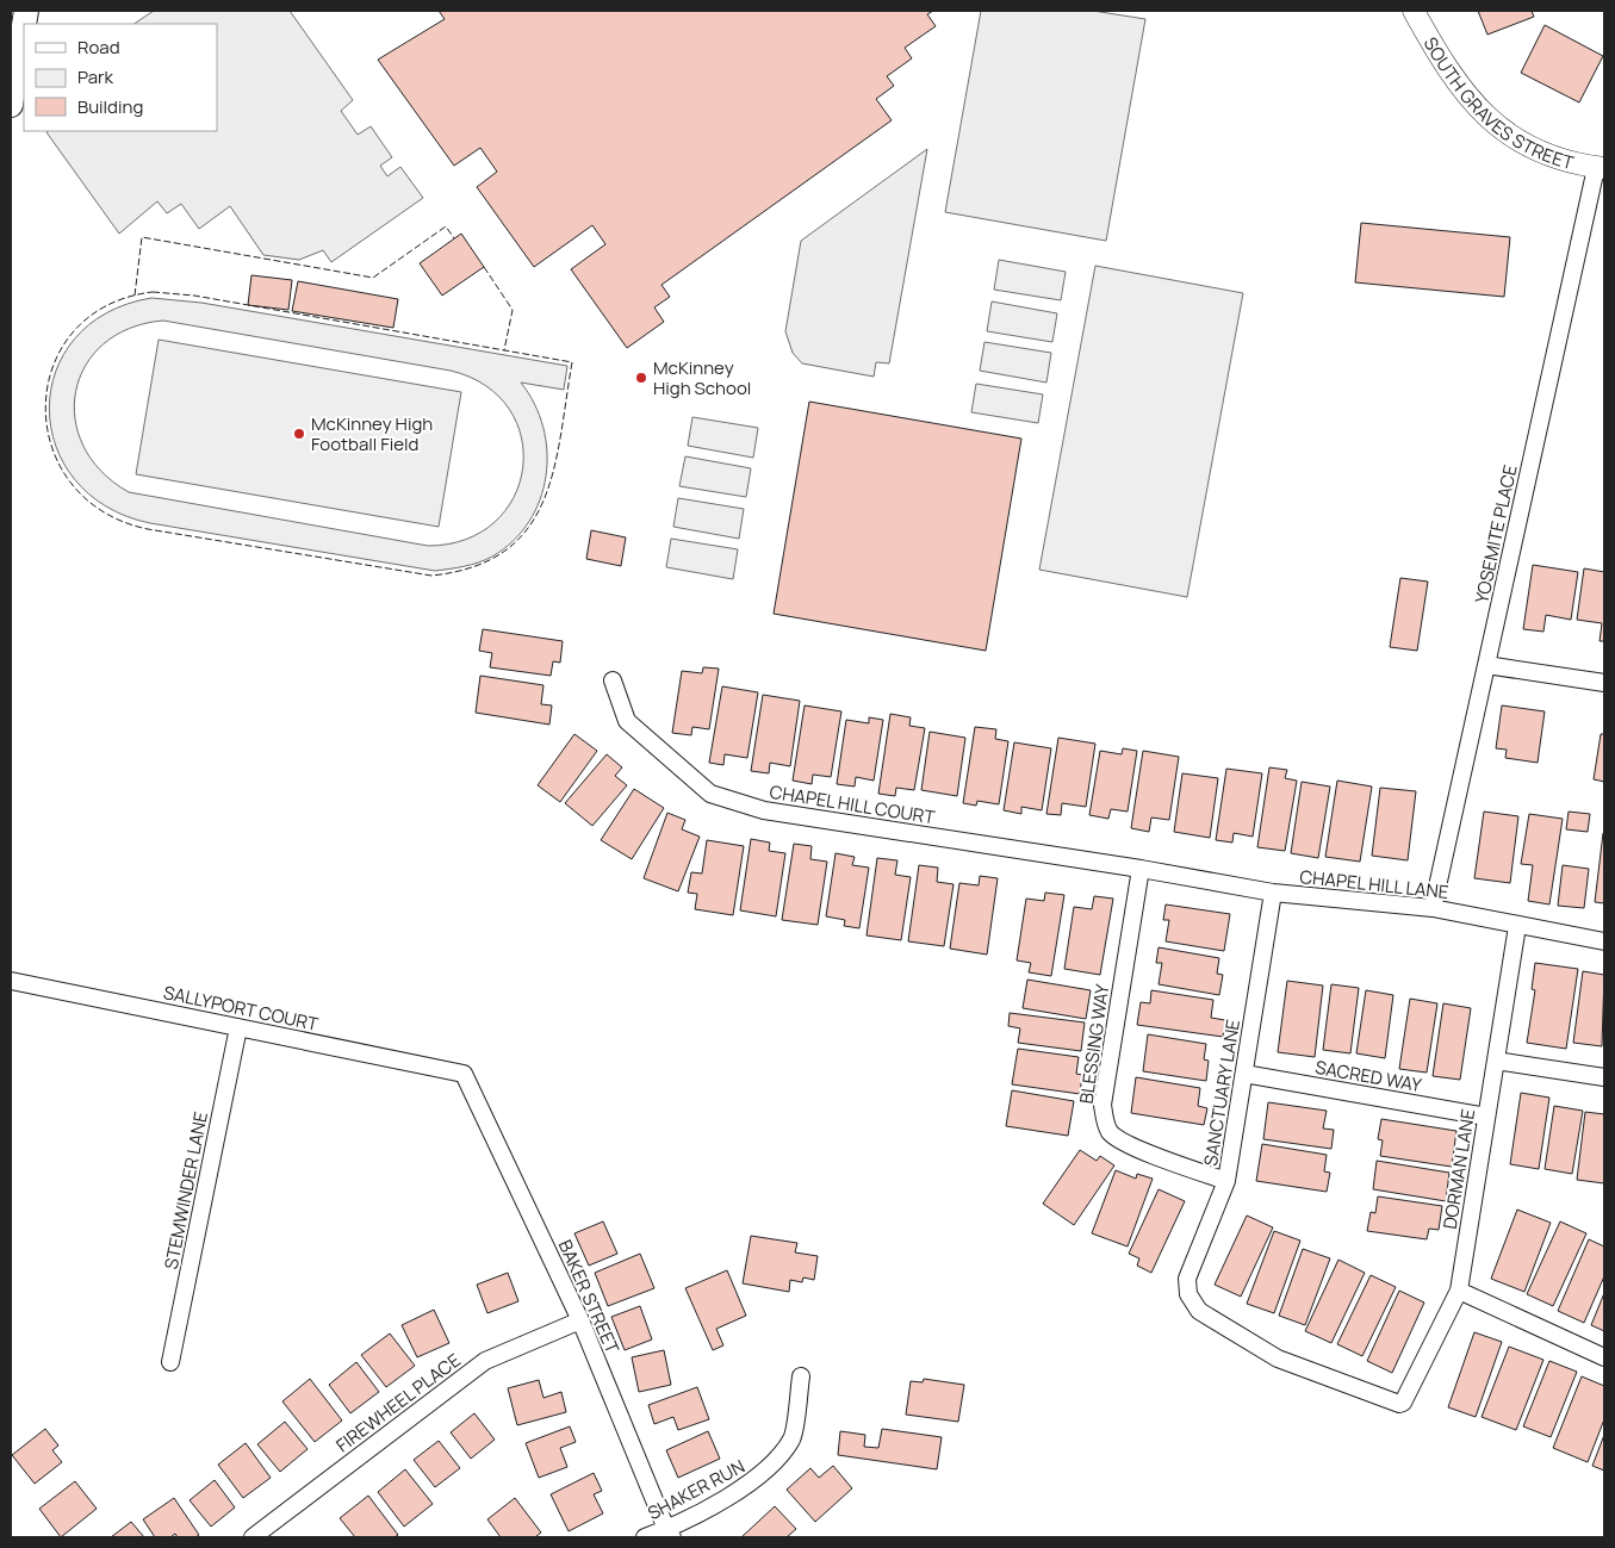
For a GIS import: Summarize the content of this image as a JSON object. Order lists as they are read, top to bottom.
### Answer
{
  "streets": {
    "street": [
      "SOUTH GRAVES STREET",
      "YOSEMITE PLACE",
      "CHAPEL HILL COURT",
      "CHAPEL HILL LANE",
      "SALLYPORT COURT",
      "BLESSING WAY",
      "SACRED WAY",
      "SANCTUARY LANE",
      "DORMAN LANE",
      "STEMWINDER LANE",
      "BAKER STREET",
      "FIREWHEEL PLACE",
      "SHAKER RUN"
    ]
  },
  "crossings": [
    ["SOUTH GRAVES STREET", "YOSEMITE PLACE"],
    ["YOSEMITE PLACE", "CHAPEL HILL LANE"],
    ["CHAPEL HILL COURT", "CHAPEL HILL LANE"],
    ["CHAPEL HILL COURT", "BLESSING WAY"],
    ["CHAPEL HILL LANE", "BLESSING WAY"],
    ["CHAPEL HILL LANE", "SANCTUARY LANE"],
    ["CHAPEL HILL LANE", "DORMAN LANE"],
    ["SALLYPORT COURT", "STEMWINDER LANE"],
    ["SALLYPORT COURT", "BAKER STREET"],
    ["BLESSING WAY", "SANCTUARY LANE"],
    ["SACRED WAY", "SANCTUARY LANE"],
    ["SACRED WAY", "DORMAN LANE"],
    ["SANCTUARY LANE", "DORMAN LANE"],
    ["BAKER STREET", "FIREWHEEL PLACE"],
    ["BAKER STREET", "SHAKER RUN"]
  ],
  "places": ["McKinney High School", "McKinney High Football Field"],
  "legend": ["Road", "Park", "Building"]
}
